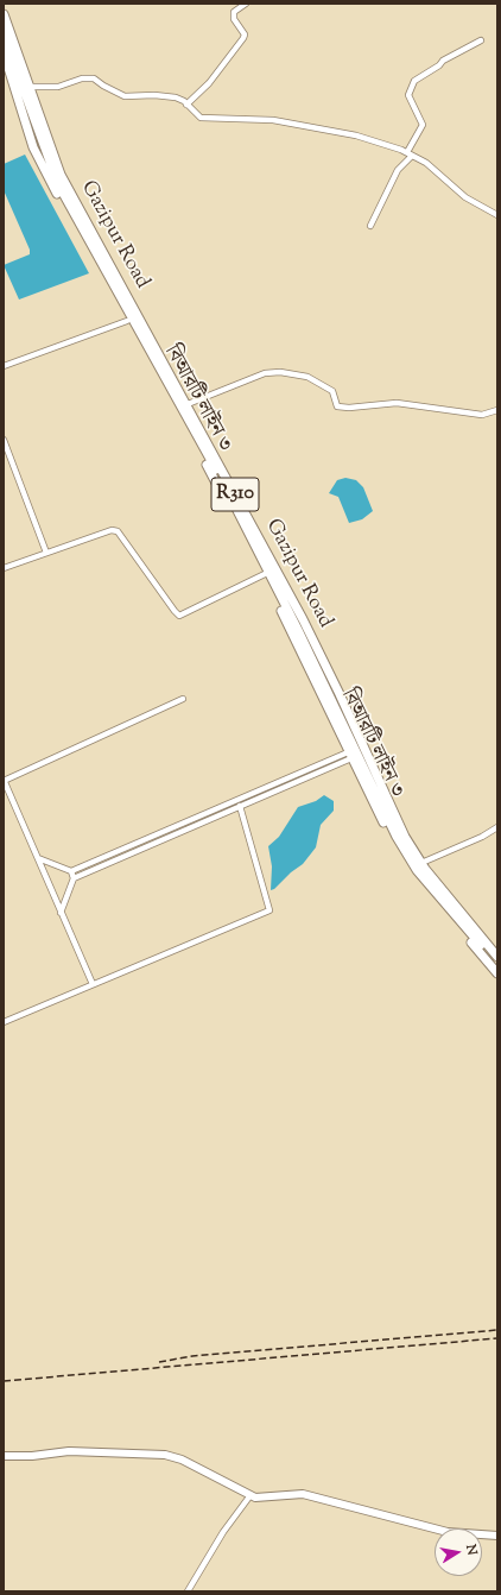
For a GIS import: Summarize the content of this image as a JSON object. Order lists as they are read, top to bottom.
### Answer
{
  "streets": {
    "main road": ["Gazipur Road", "বিআরটি লাইন ৩", "R310"]
  },
  "crossings": [
    ["Gazipur Road", "বিআরটি লাইন ৩"]
  ],
  "north": "right"
}
